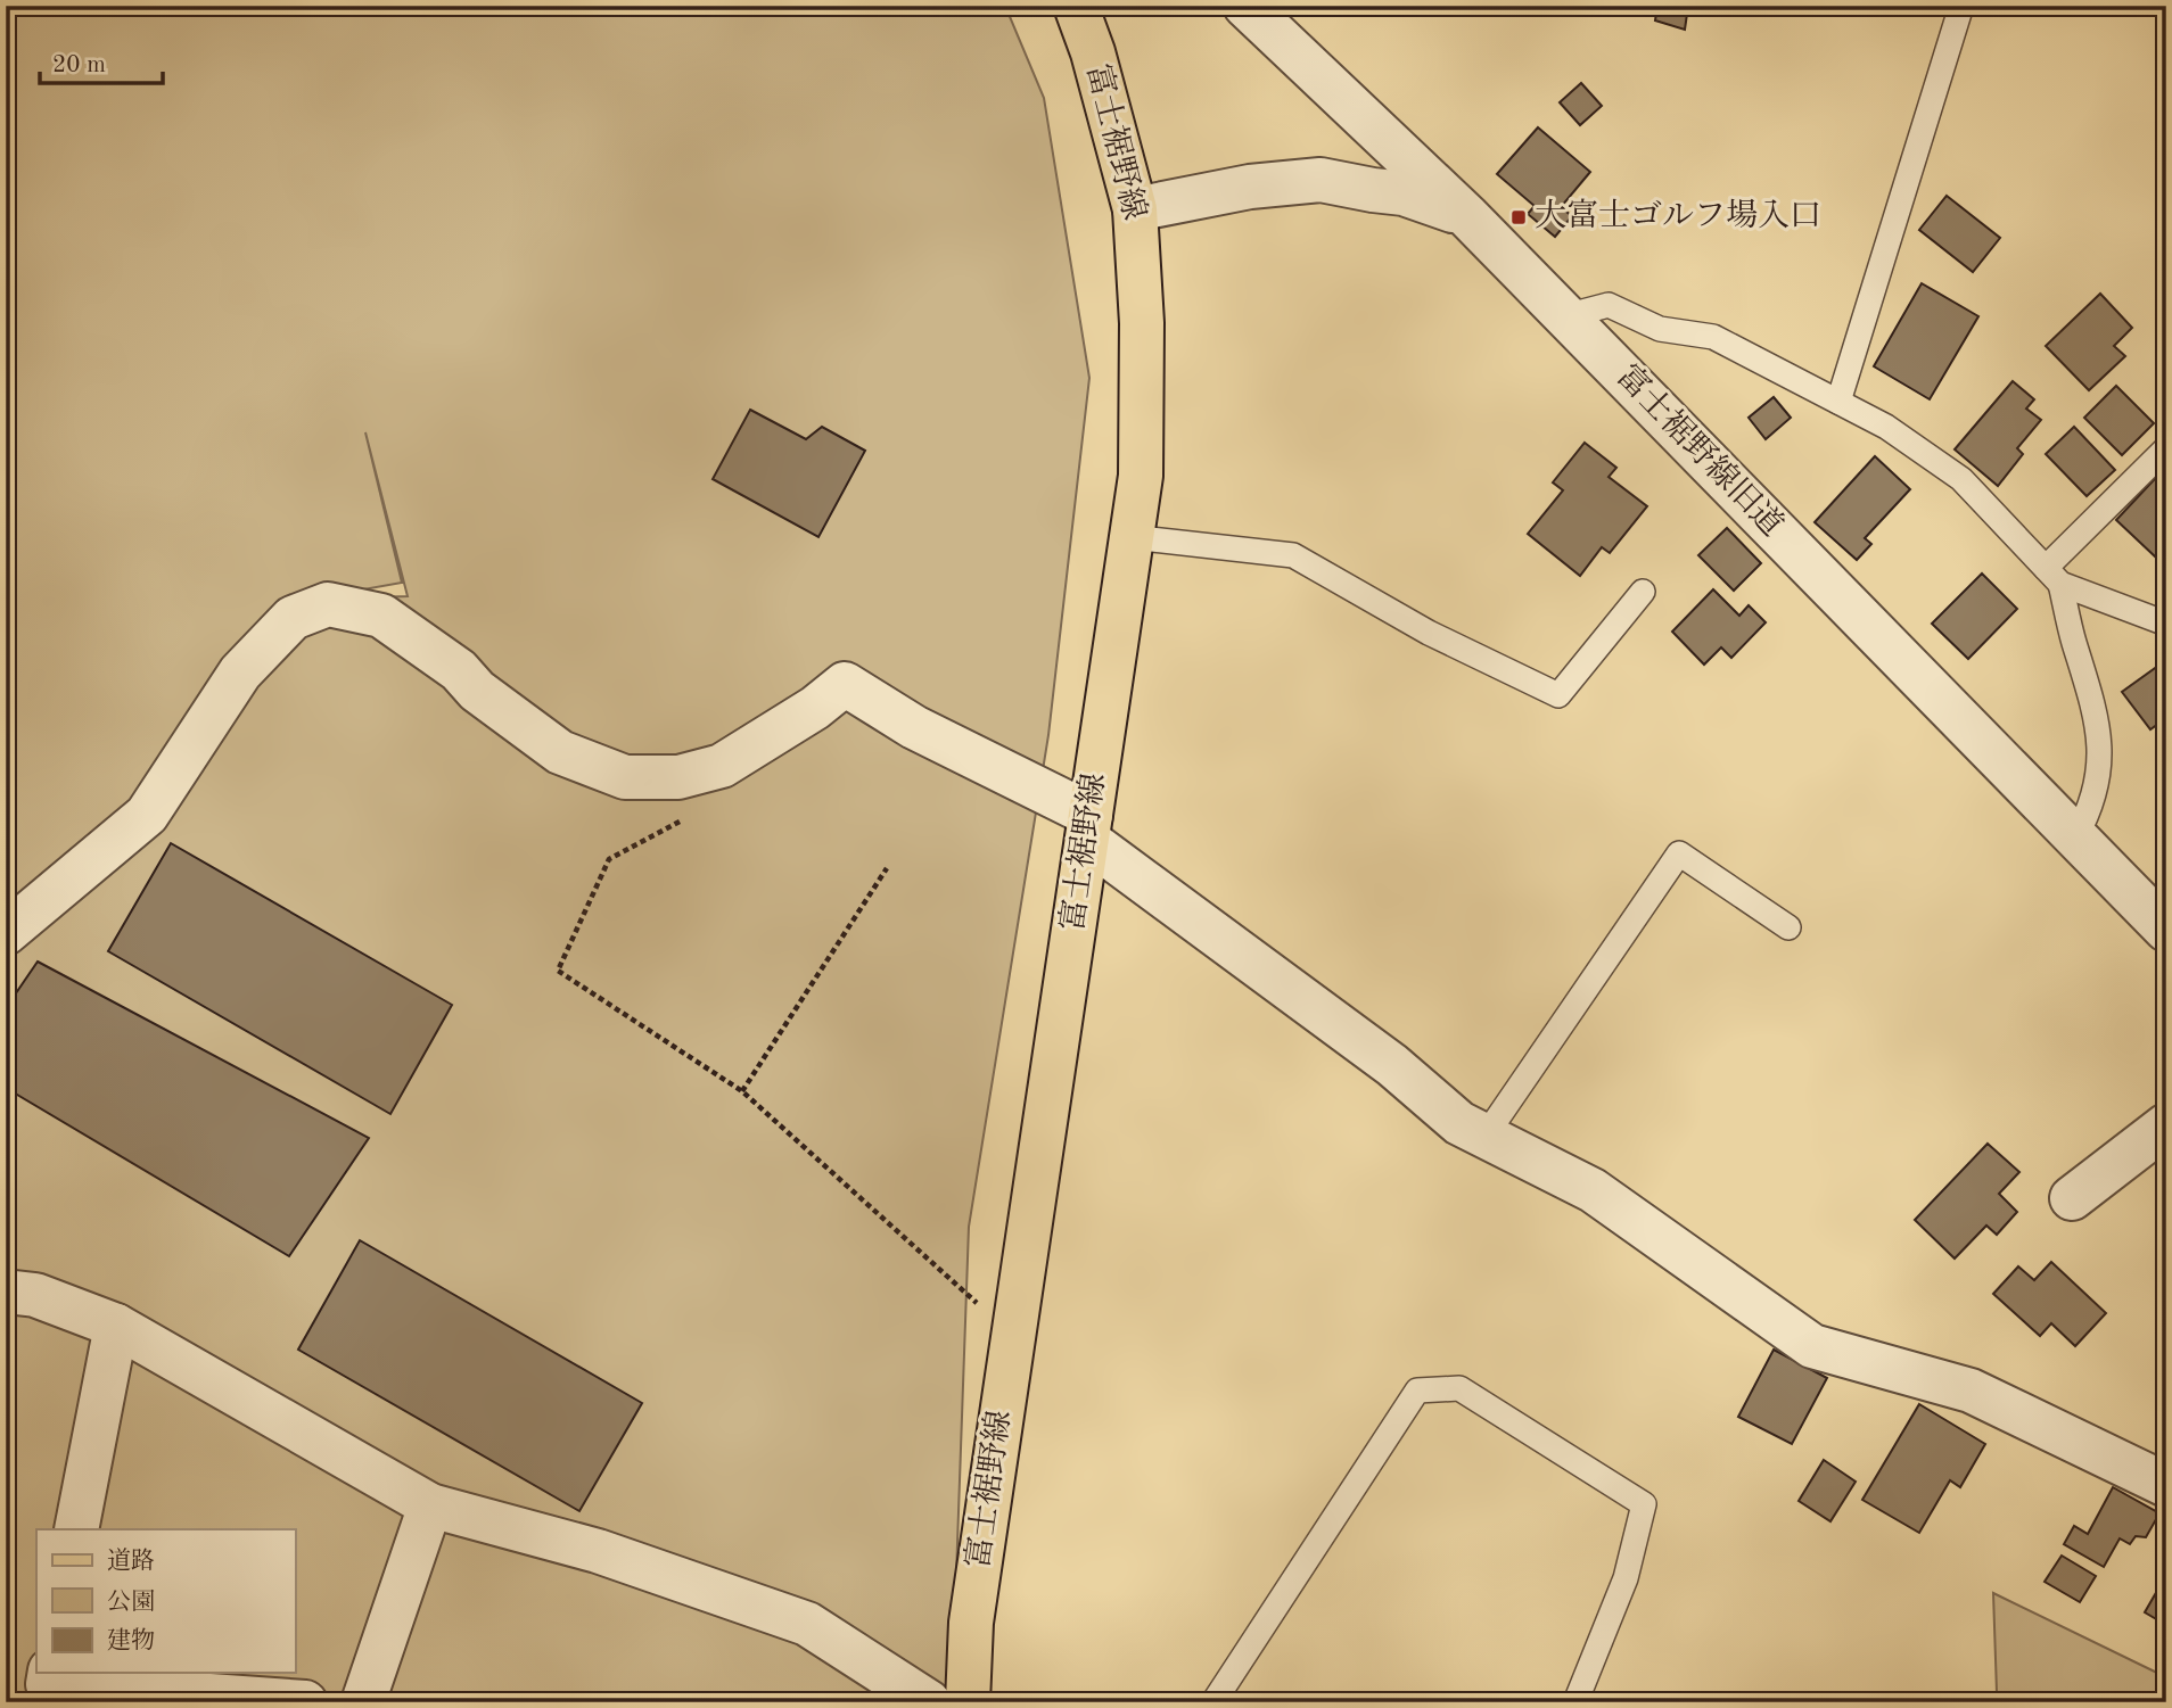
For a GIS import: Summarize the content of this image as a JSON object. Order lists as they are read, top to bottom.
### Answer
{
  "streets": {
    "main road": ["富士裾野線"],
    "street": ["富士裾野線旧道"]
  },
  "crossings": [
    ["富士裾野線", "富士裾野線旧道"]
  ],
  "places": {
    "transit": ["大富士ゴルフ場入口"]
  },
  "legend": ["道路", "公園", "建物"],
  "scale_bar": "20 m"
}
